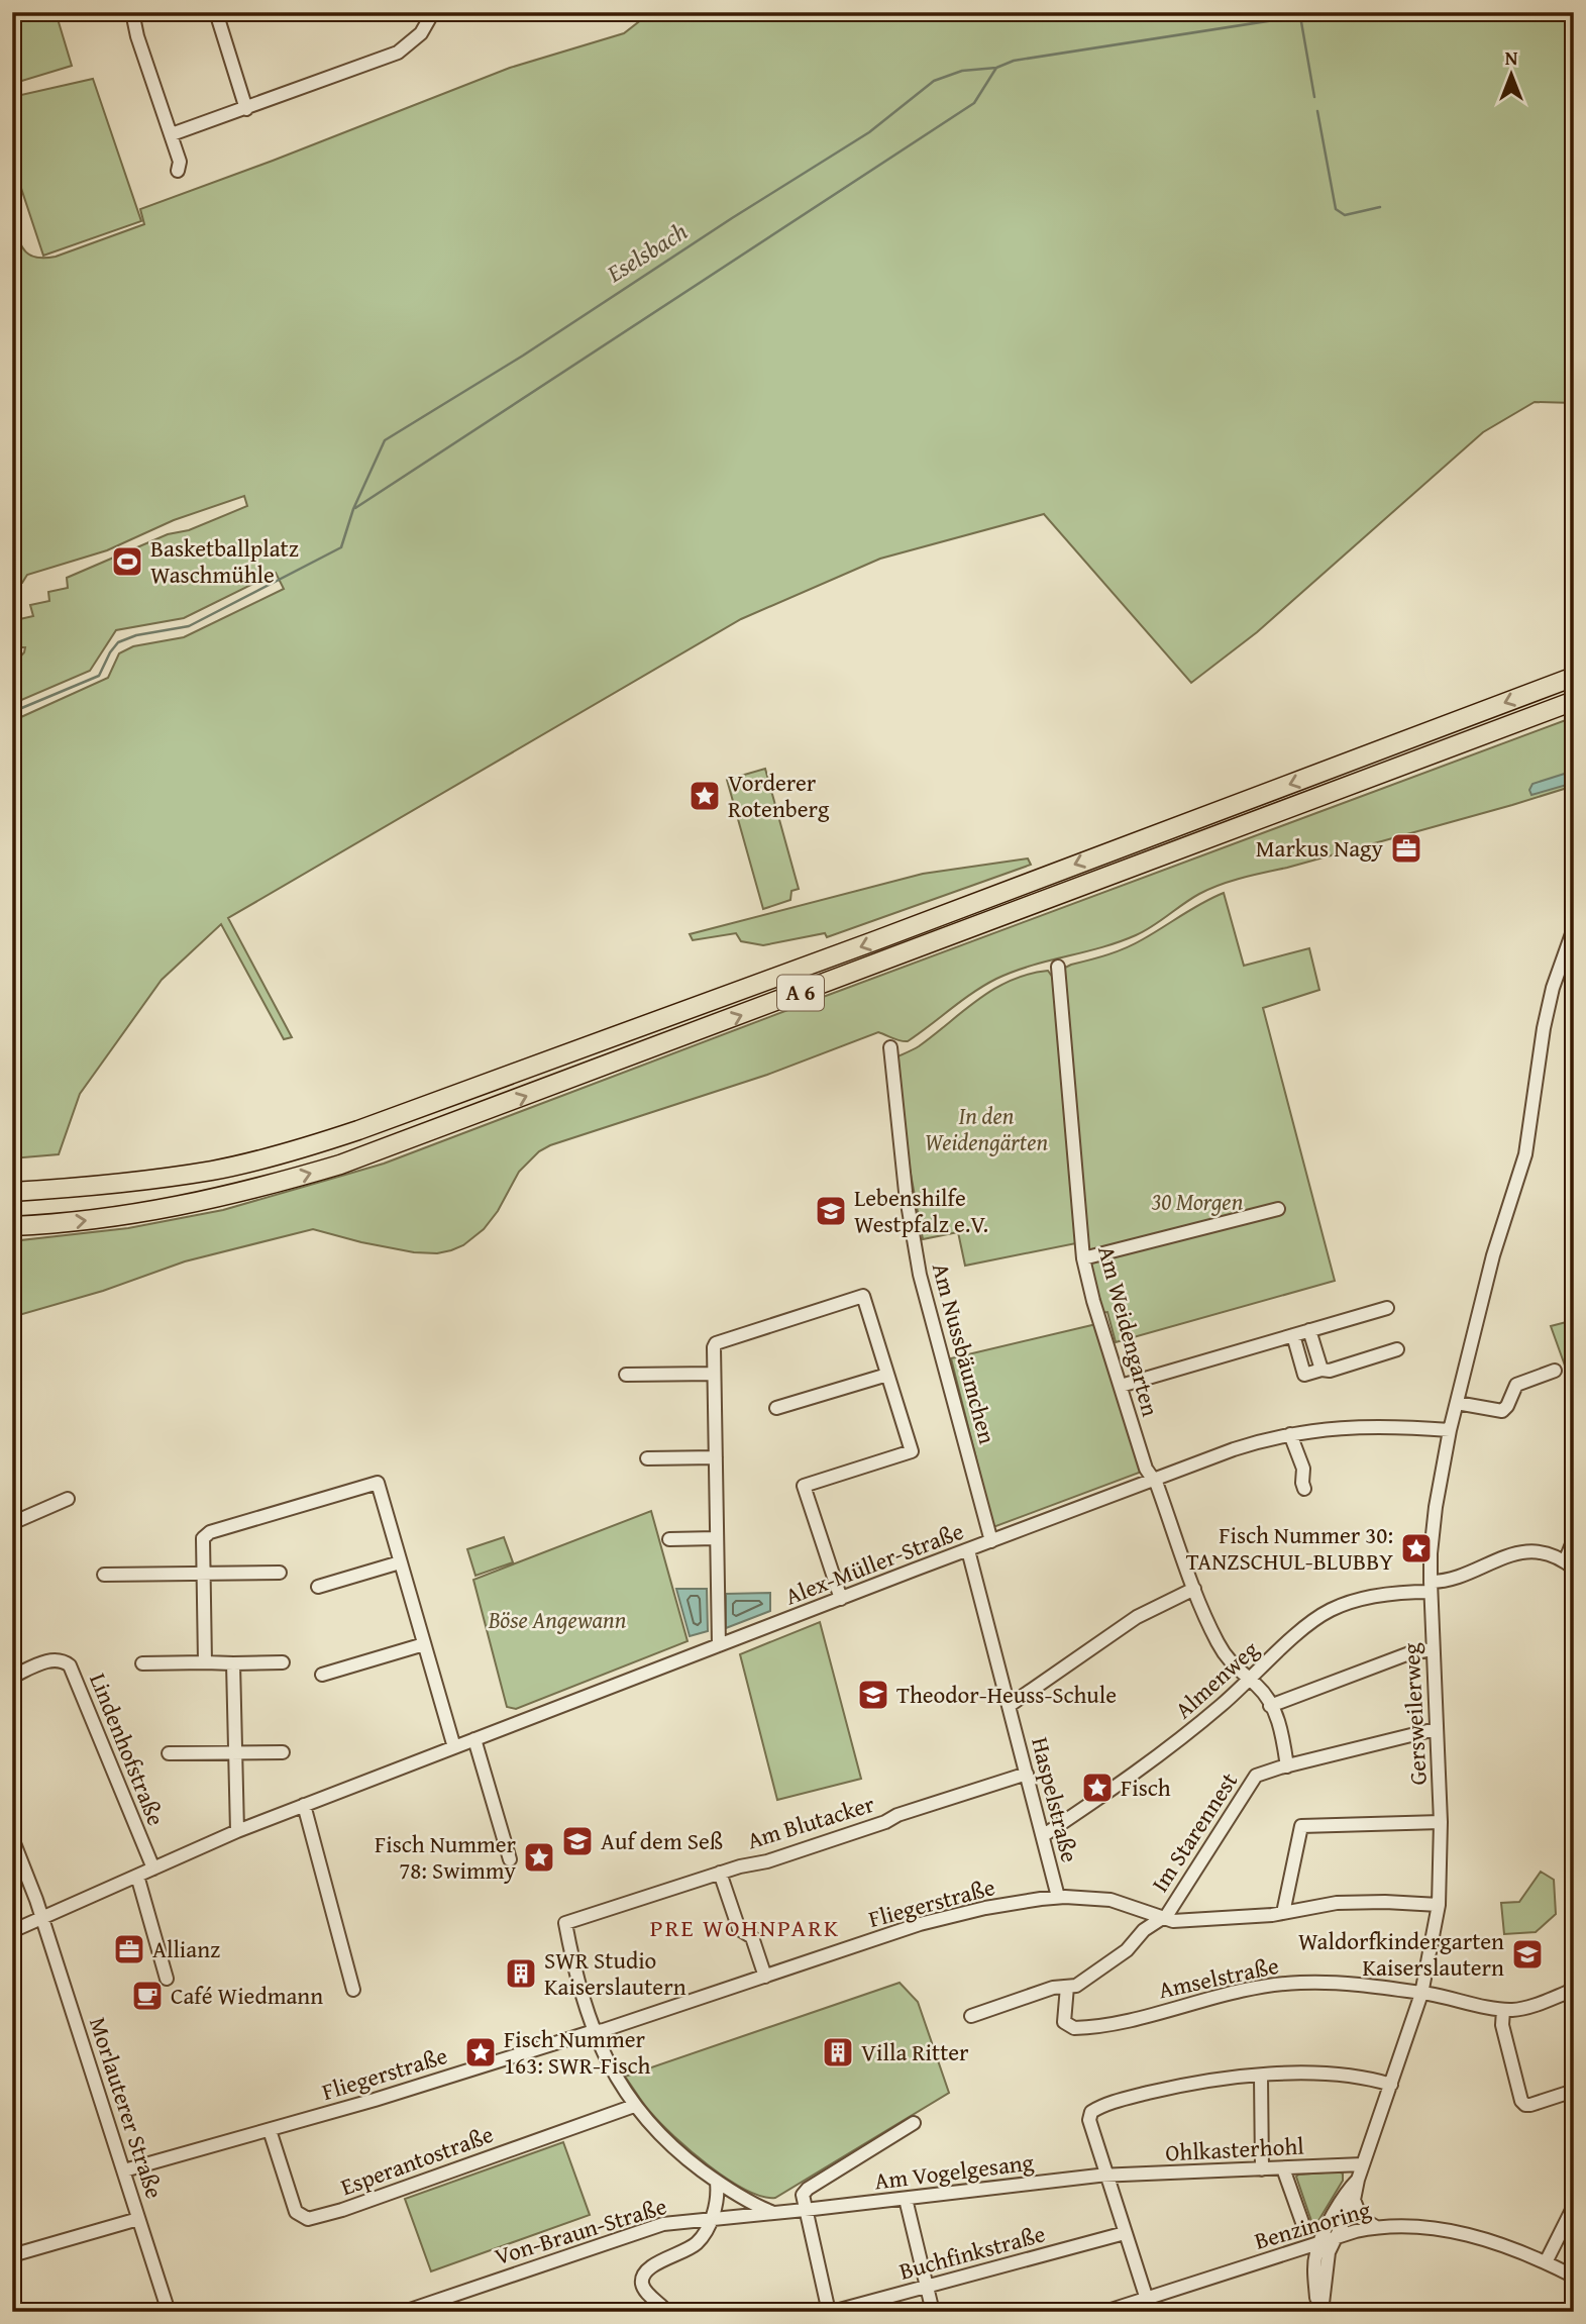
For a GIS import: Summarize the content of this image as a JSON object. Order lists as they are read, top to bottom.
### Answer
{
  "streets": {
    "highway": ["A 6"],
    "street": [
      "Am Weidengarten",
      "Am Nussbäumchen",
      "Alex-Müller-Straße",
      "Almenweg",
      "Gersweilerweg",
      "Lindenhofstraße",
      "Haspelstraße",
      "Am Blutacker",
      "Im Starennest",
      "Fliegerstraße",
      "Amselstraße",
      "Morlauterer Straße",
      "Ohlkasterhohl",
      "Esperantostraße",
      "Am Vogelgesang",
      "Benzinoring",
      "Von-Braun-Straße",
      "Buchfinkstraße"
    ]
  },
  "crossings": [
    ["Am Weidengarten", "Alex-Müller-Straße"],
    ["Am Weidengarten", "Almenweg"],
    ["Am Nussbäumchen", "Alex-Müller-Straße"],
    ["Alex-Müller-Straße", "Gersweilerweg"],
    ["Alex-Müller-Straße", "Lindenhofstraße"],
    ["Alex-Müller-Straße", "Haspelstraße"],
    ["Alex-Müller-Straße", "Morlauterer Straße"],
    ["Almenweg", "Gersweilerweg"],
    ["Almenweg", "Haspelstraße"],
    ["Gersweilerweg", "Im Starennest"],
    ["Gersweilerweg", "Fliegerstraße"],
    ["Gersweilerweg", "Amselstraße"],
    ["Gersweilerweg", "Ohlkasterhohl"],
    ["Gersweilerweg", "Benzinoring"],
    ["Haspelstraße", "Am Blutacker"],
    ["Haspelstraße", "Fliegerstraße"],
    ["Am Blutacker", "Fliegerstraße"],
    ["Im Starennest", "Fliegerstraße"],
    ["Im Starennest", "Amselstraße"],
    ["Fliegerstraße", "Morlauterer Straße"],
    ["Fliegerstraße", "Esperantostraße"],
    ["Ohlkasterhohl", "Am Vogelgesang"],
    ["Am Vogelgesang", "Von-Braun-Straße"]
  ],
  "districts": ["PRE WOHNPARK"],
  "water": ["Eselsbach"],
  "parks": ["In den Weidengärten", "30 Morgen", "Böse Angewann"],
  "places": {
    "sports": ["Basketballplatz Waschmühle"],
    "place": [
      "Vorderer Rotenberg",
      "Fisch Nummer 30: TANZSCHUL-BLUBBY",
      "Fisch",
      "Fisch Nummer 78: Swimmy",
      "Fisch Nummer 163: SWR-Fisch"
    ],
    "office": ["Markus Nagy", "Allianz"],
    "school or university": [
      "Lebenshilfe Westpfalz e.V.",
      "Theodor-Heuss-Schule",
      "Auf dem Seß",
      "Waldorfkindergarten Kaiserslautern"
    ],
    "building": ["SWR Studio Kaiserslautern", "Villa Ritter"],
    "cafe": ["Café Wiedmann"]
  },
  "north": "top"
}
